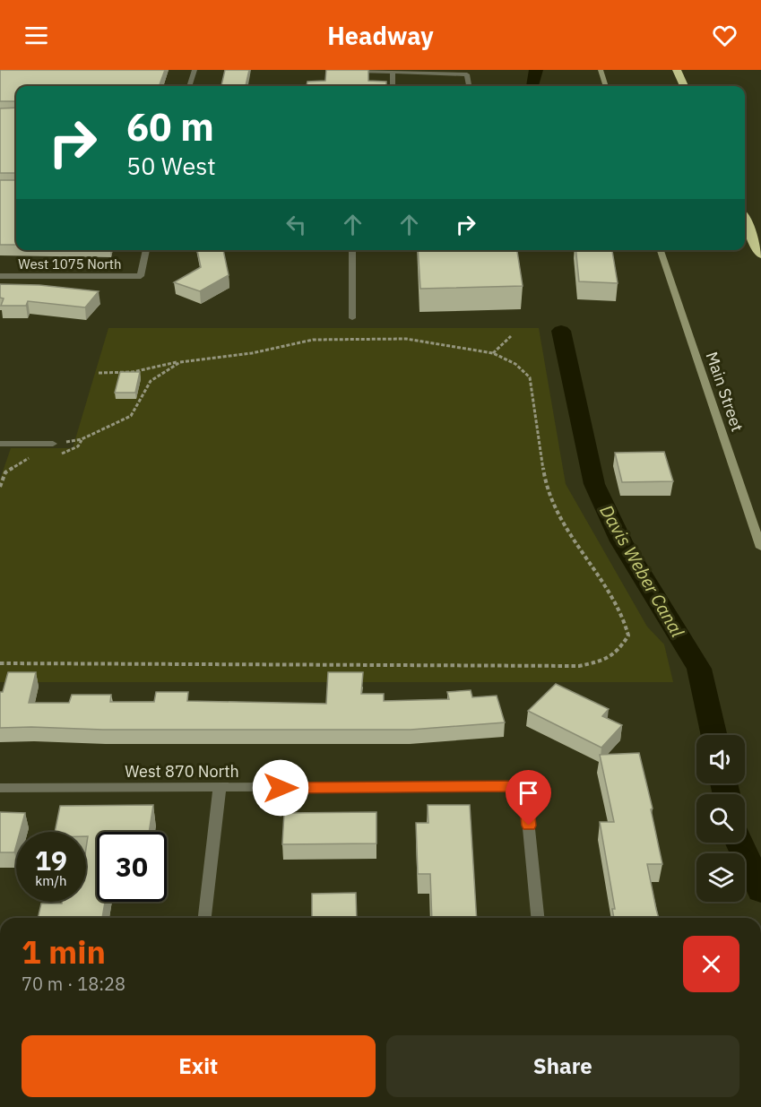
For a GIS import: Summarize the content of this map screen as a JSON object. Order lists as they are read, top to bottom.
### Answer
{
  "streets": {
    "main road": ["Main Street"],
    "street": ["West 1075 North", "West 870 North"]
  },
  "water": ["Davis Weber Canal"],
  "page": {
    "header": "Headway",
    "turn": ["60 m", "50 West"],
    "speed": "19 km/h",
    "limit": "30",
    "heading": ["1 min", "70 m · 18:28"],
    "buttons": ["Exit", "Share"]
  }
}
